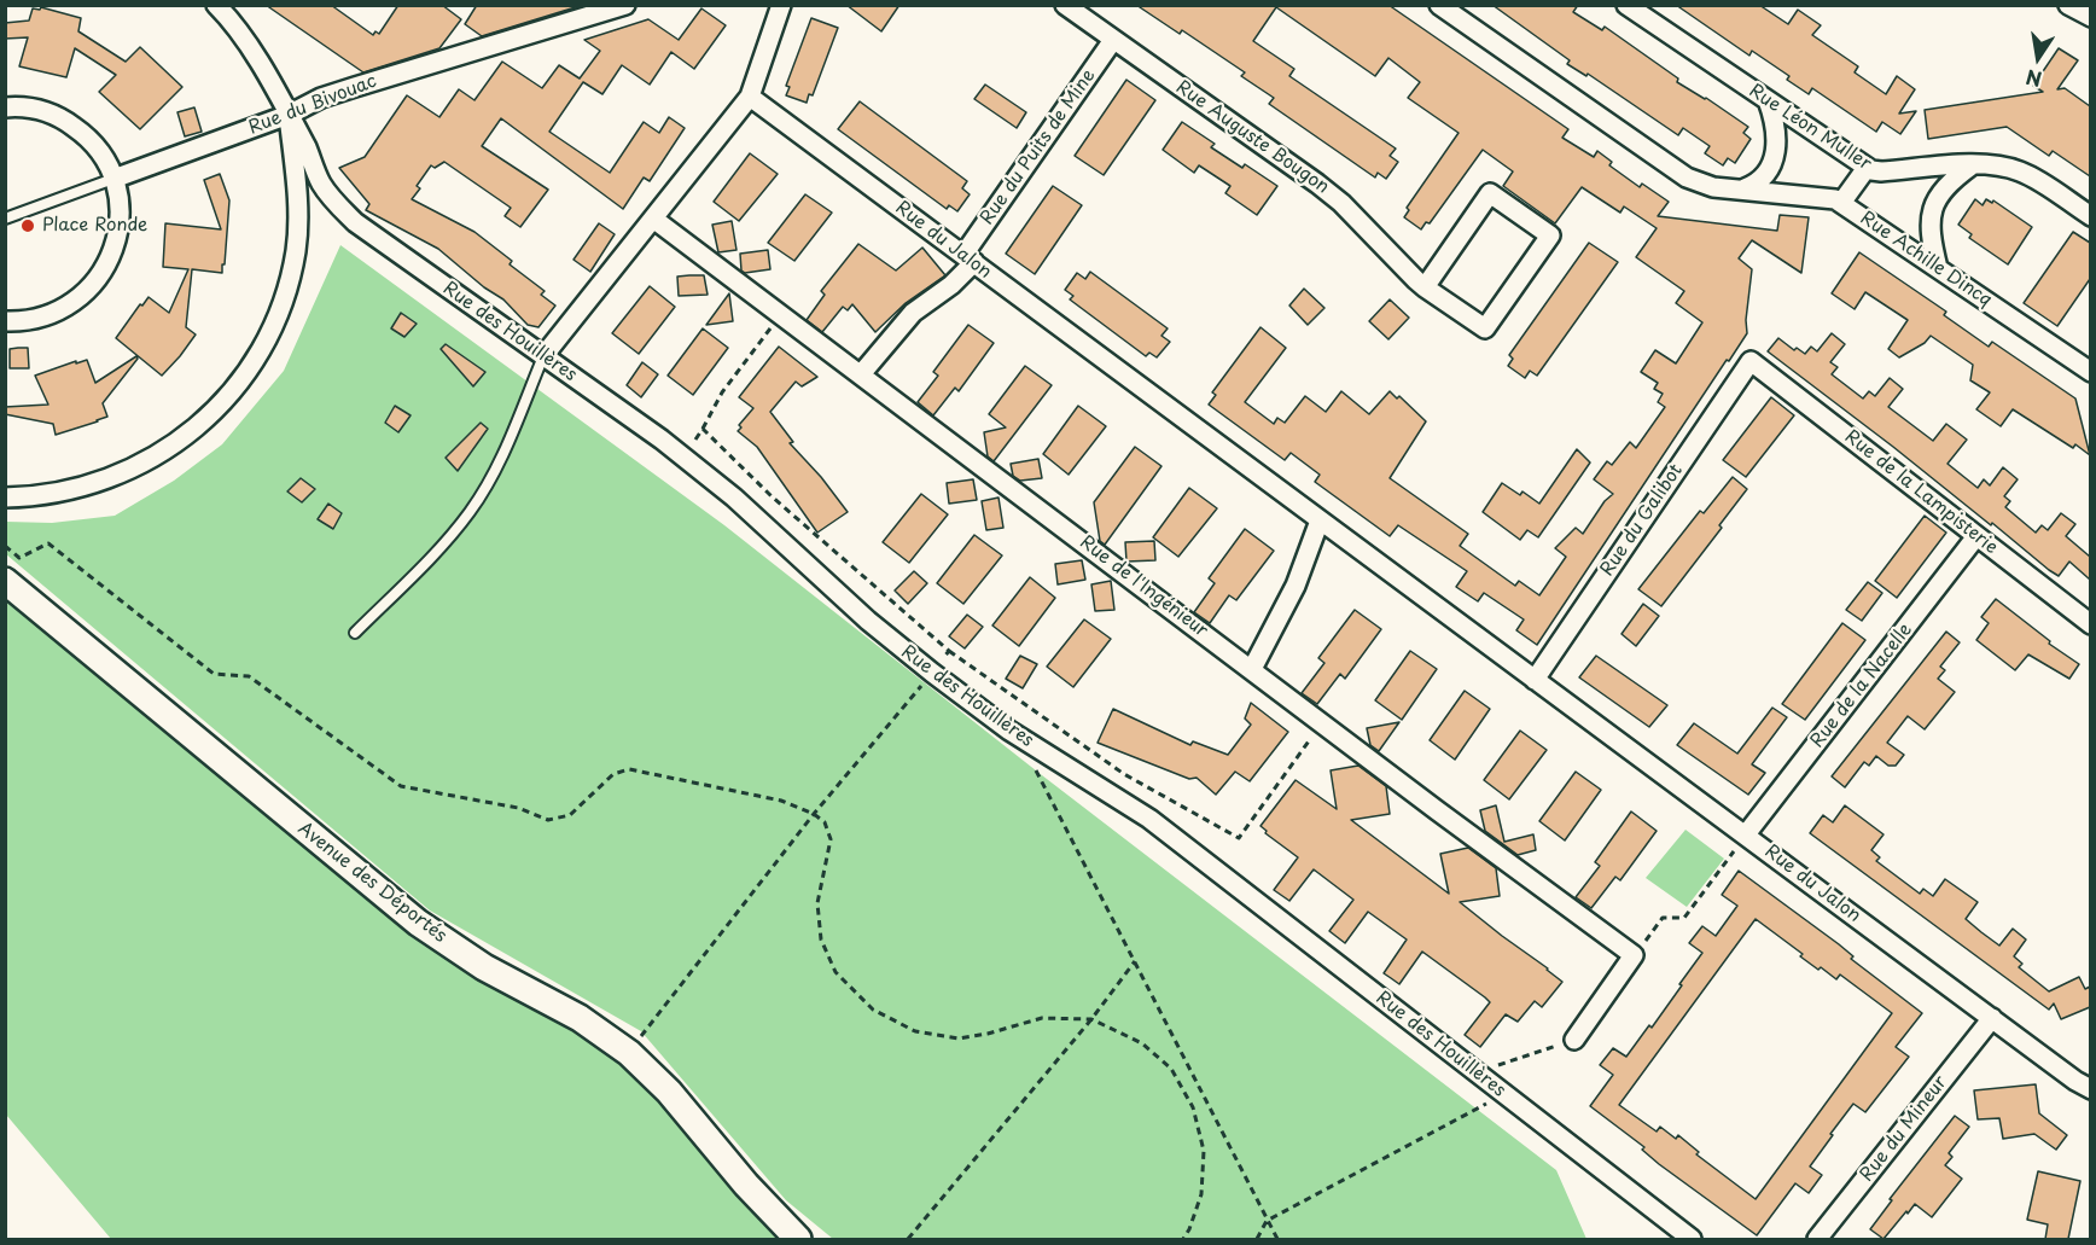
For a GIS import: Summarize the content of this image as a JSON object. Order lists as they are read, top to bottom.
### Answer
{
  "streets": {
    "street": [
      "Rue du Bivouac",
      "Rue Léon Muller",
      "Rue Auguste Bougon",
      "Rue du Puits de Mine",
      "Rue du Jalon",
      "Rue Achille Dincq",
      "Rue des Houillères",
      "Rue de la Lampisterie",
      "Rue du Galibot",
      "Rue de l'Ingénieur",
      "Rue de la Nacelle",
      "Avenue des Déportés",
      "Rue du Mineur"
    ]
  },
  "crossings": [
    ["Rue du Bivouac", "Rue des Houillères"],
    ["Rue Auguste Bougon", "Rue du Puits de Mine"],
    ["Rue du Puits de Mine", "Rue du Jalon"],
    ["Rue du Puits de Mine", "Rue de l'Ingénieur"],
    ["Rue du Jalon", "Rue du Galibot"],
    ["Rue du Jalon", "Rue de la Nacelle"],
    ["Rue du Jalon", "Rue du Mineur"],
    ["Rue de la Lampisterie", "Rue du Galibot"],
    ["Rue de la Lampisterie", "Rue de la Nacelle"]
  ],
  "places": ["Place Ronde"],
  "north": "bottom"
}
